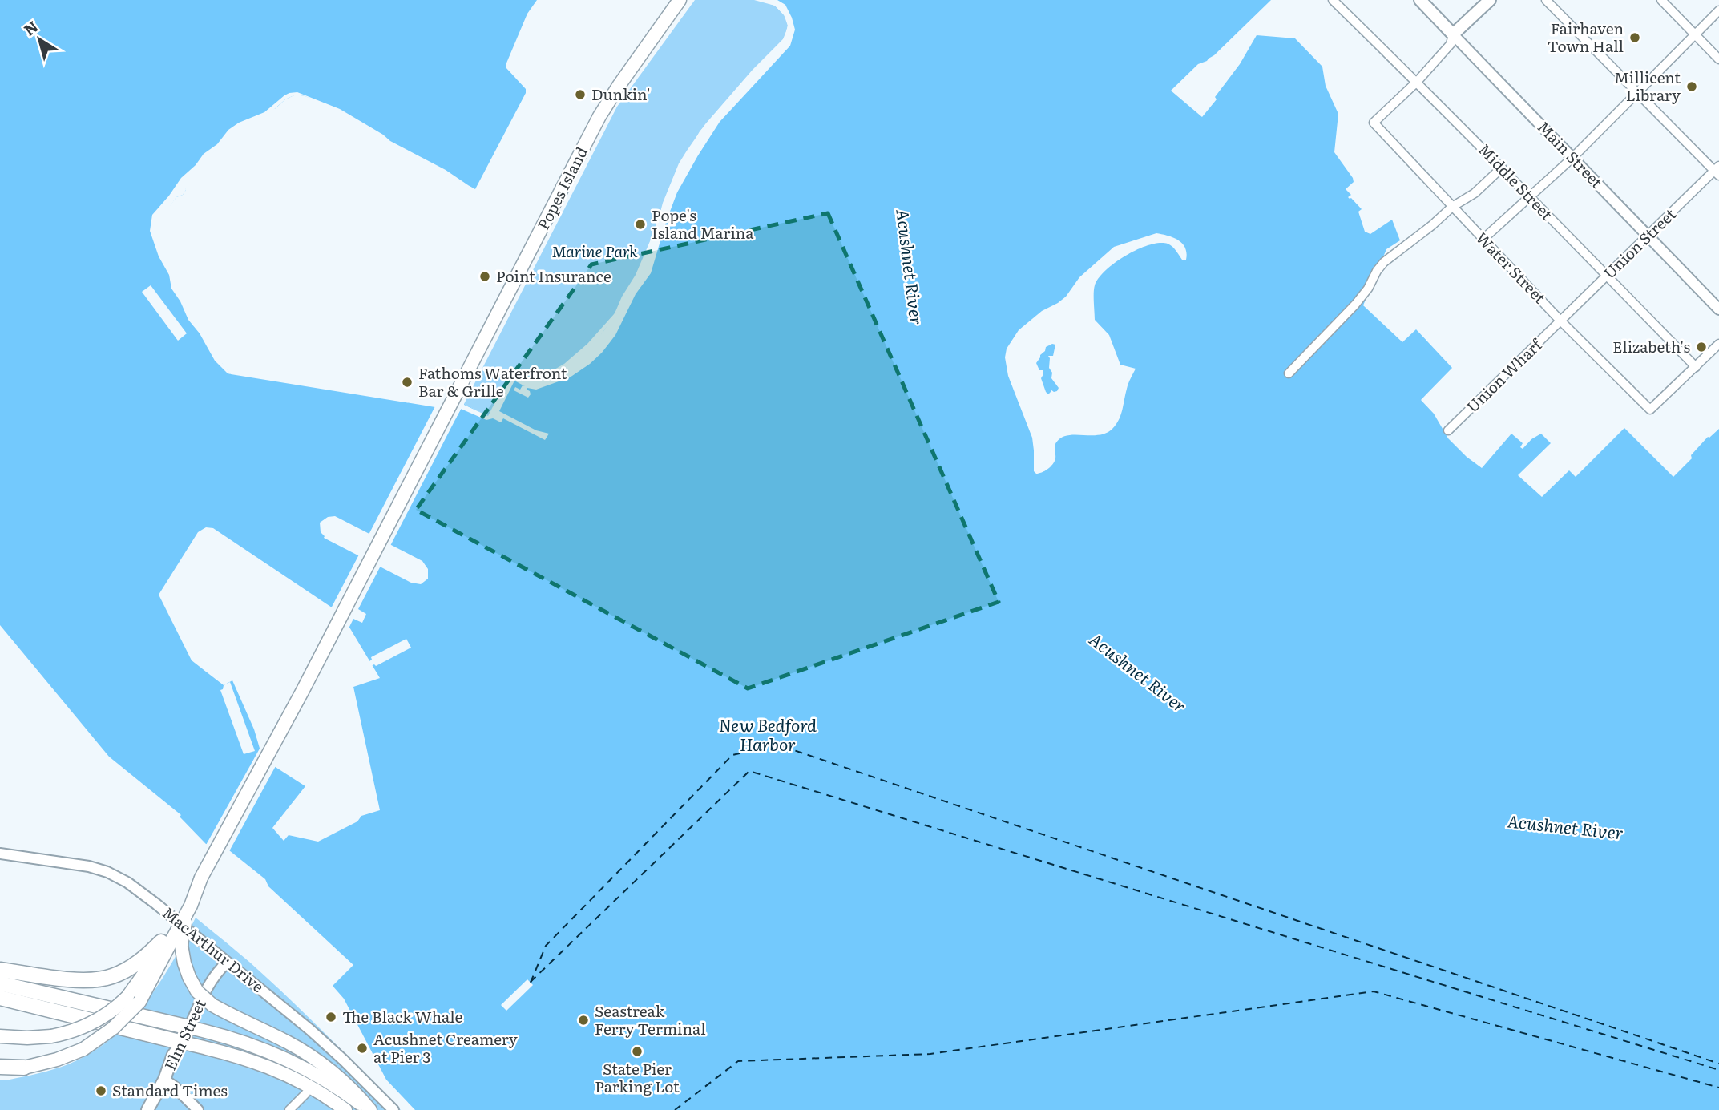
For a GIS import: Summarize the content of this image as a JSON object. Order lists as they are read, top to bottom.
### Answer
{
  "streets": {
    "main road": ["Main Street", "Popes Island", "Elm Street"],
    "street": [
      "Middle Street",
      "Union Street",
      "Water Street",
      "Union Wharf",
      "MacArthur Drive"
    ]
  },
  "crossings": [
    ["Main Street", "Union Street"],
    ["Middle Street", "Union Street"],
    ["Middle Street", "Water Street"],
    ["Union Street", "Water Street"],
    ["Union Street", "Union Wharf"],
    ["Water Street", "Union Wharf"],
    ["MacArthur Drive", "Elm Street"]
  ],
  "water": ["Acushnet River", "New Bedford Harbor"],
  "parks": ["Marine Park"],
  "places": [
    "Fairhaven Town Hall",
    "Millicent Library",
    "Dunkin'",
    "Pope's Island Marina",
    "Point Insurance",
    "Elizabeth's",
    "Fathoms Waterfront Bar & Grille",
    "The Black Whale",
    "Seastreak Ferry Terminal",
    "Acushnet Creamery at Pier 3",
    "State Pier Parking Lot",
    "Standard Times"
  ],
  "north": "top left"
}
